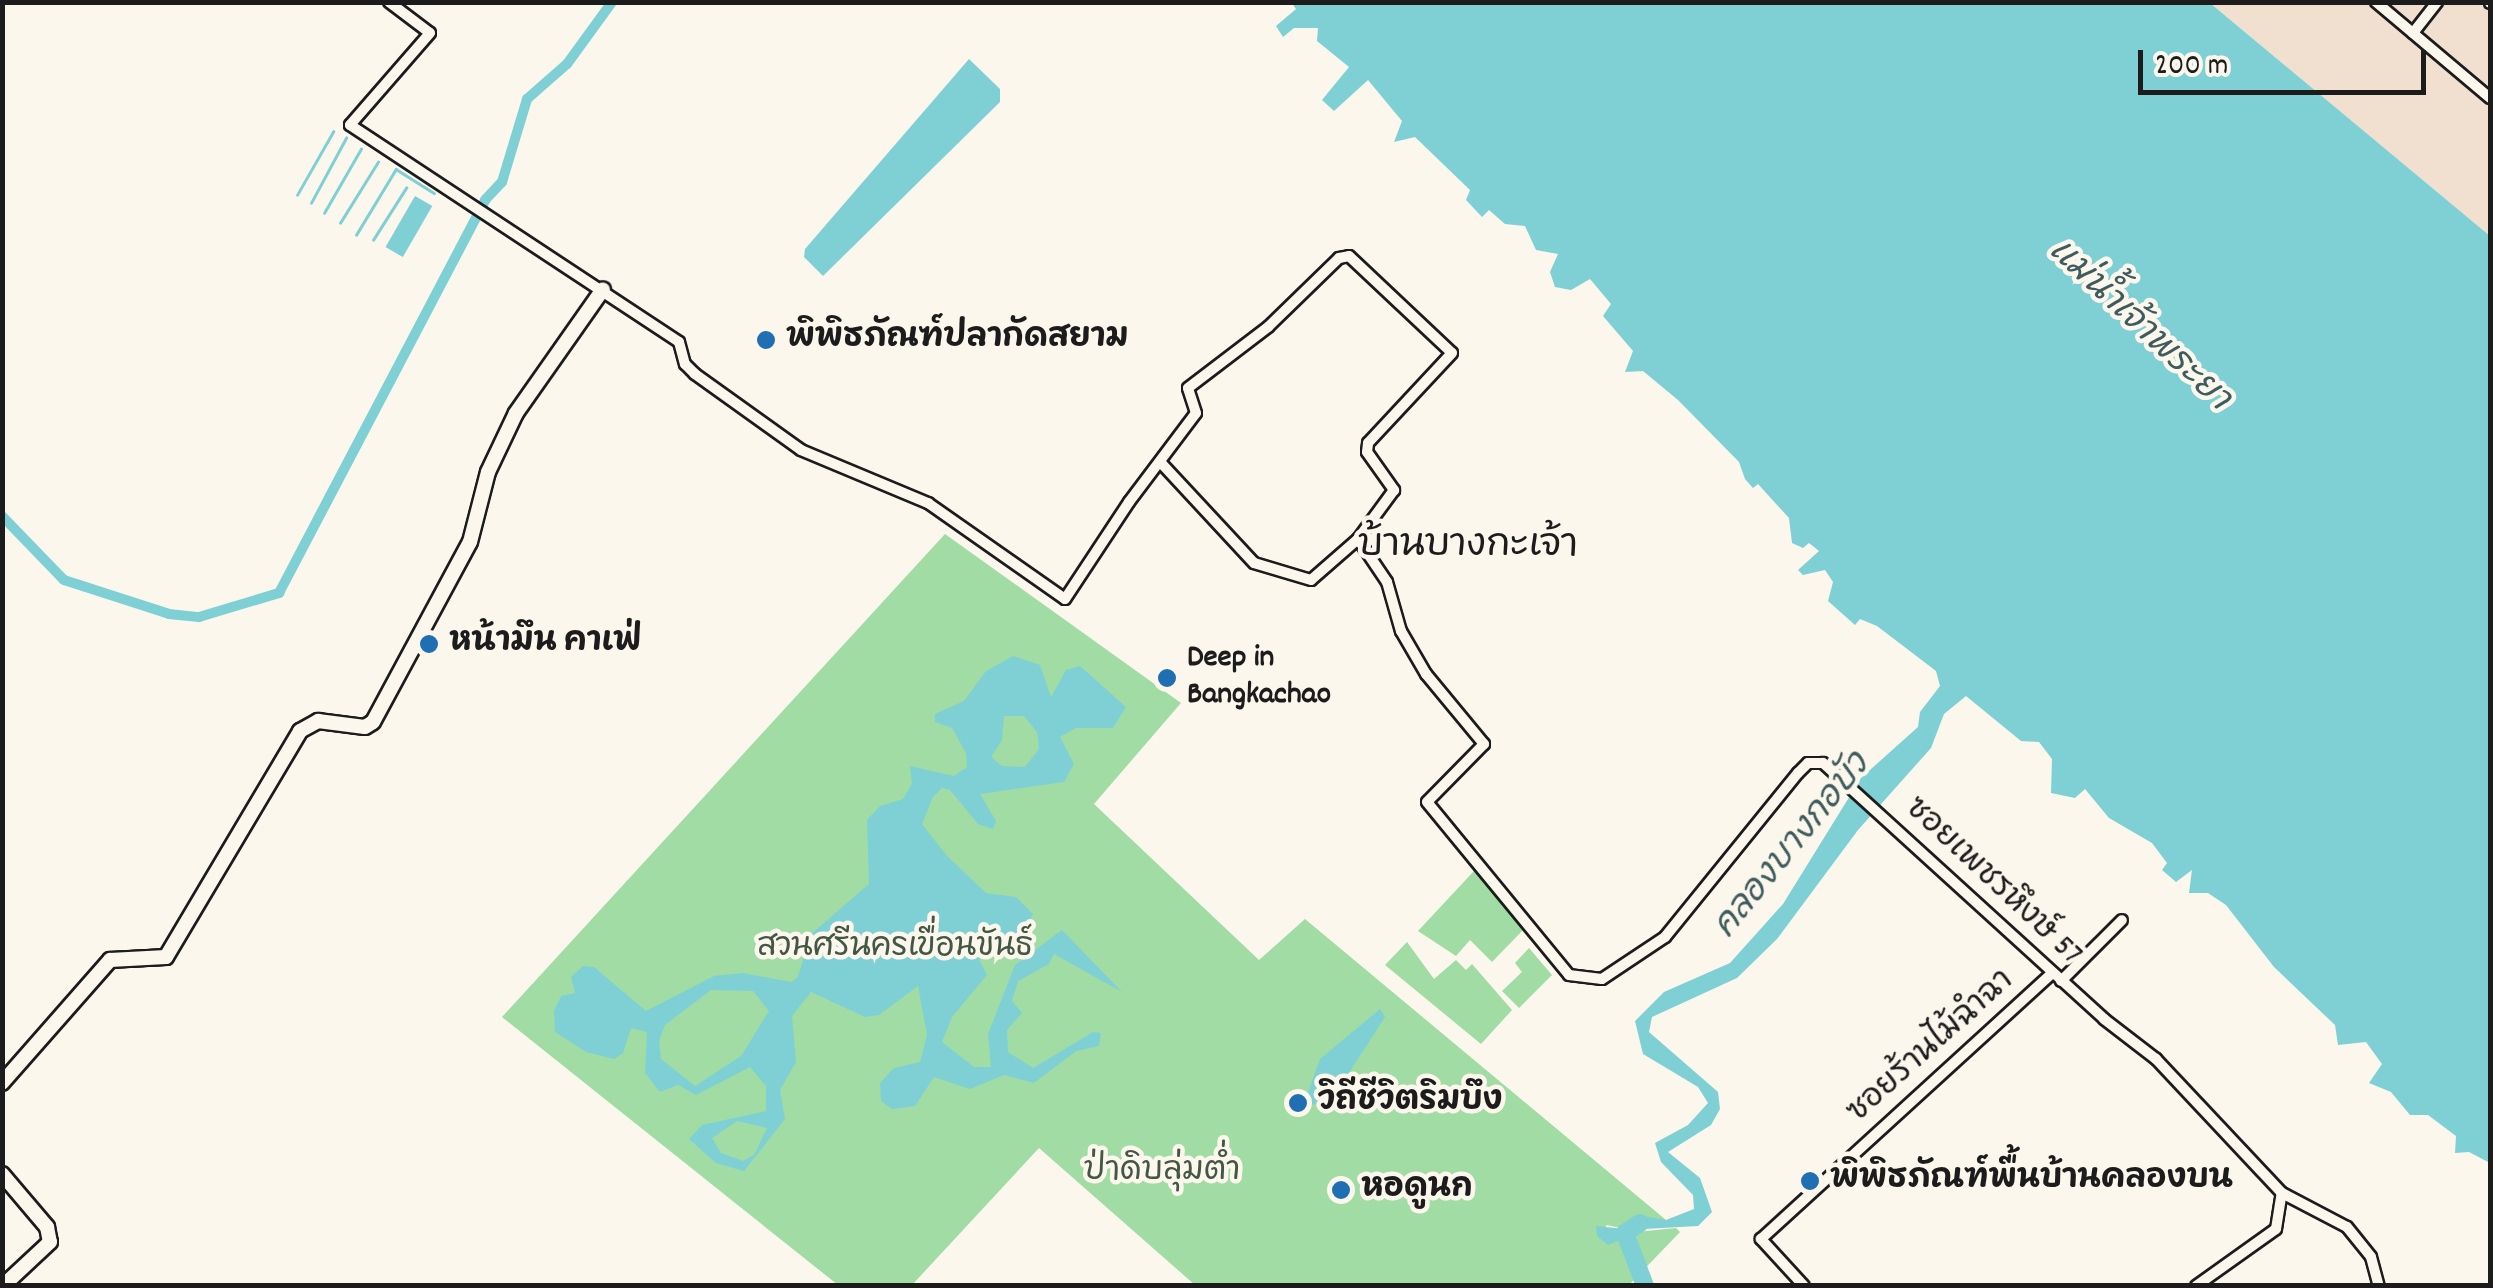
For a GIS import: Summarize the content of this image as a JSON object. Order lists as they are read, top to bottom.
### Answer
{
  "streets": {
    "street": ["ซอยเพชรหึงษ์ 57", "ซอยร้านไม้ฉำฉา"]
  },
  "crossings": [
    ["ซอยเพชรหึงษ์ 57", "ซอยร้านไม้ฉำฉา"]
  ],
  "districts": ["บ้านบางกะเจ้า"],
  "water": ["แม่น้ำเจ้าพระยา", "คลองบางกอบัว"],
  "parks": ["สวนศรีนครเขื่อนขันธ์", "ป่าดิบลุ่มต่ำ"],
  "places": [
    "พิพิธภัณฑ์ปลากัดสยาม",
    "หน้ามึน คาเฟ่",
    "Deep in Bangkachao",
    "วิถีชีวิตริมบึง",
    "พิพิธภัณฑ์พื้นบ้านคลองบน",
    "หอดูนก"
  ],
  "scale_bar": "200 m"
}
